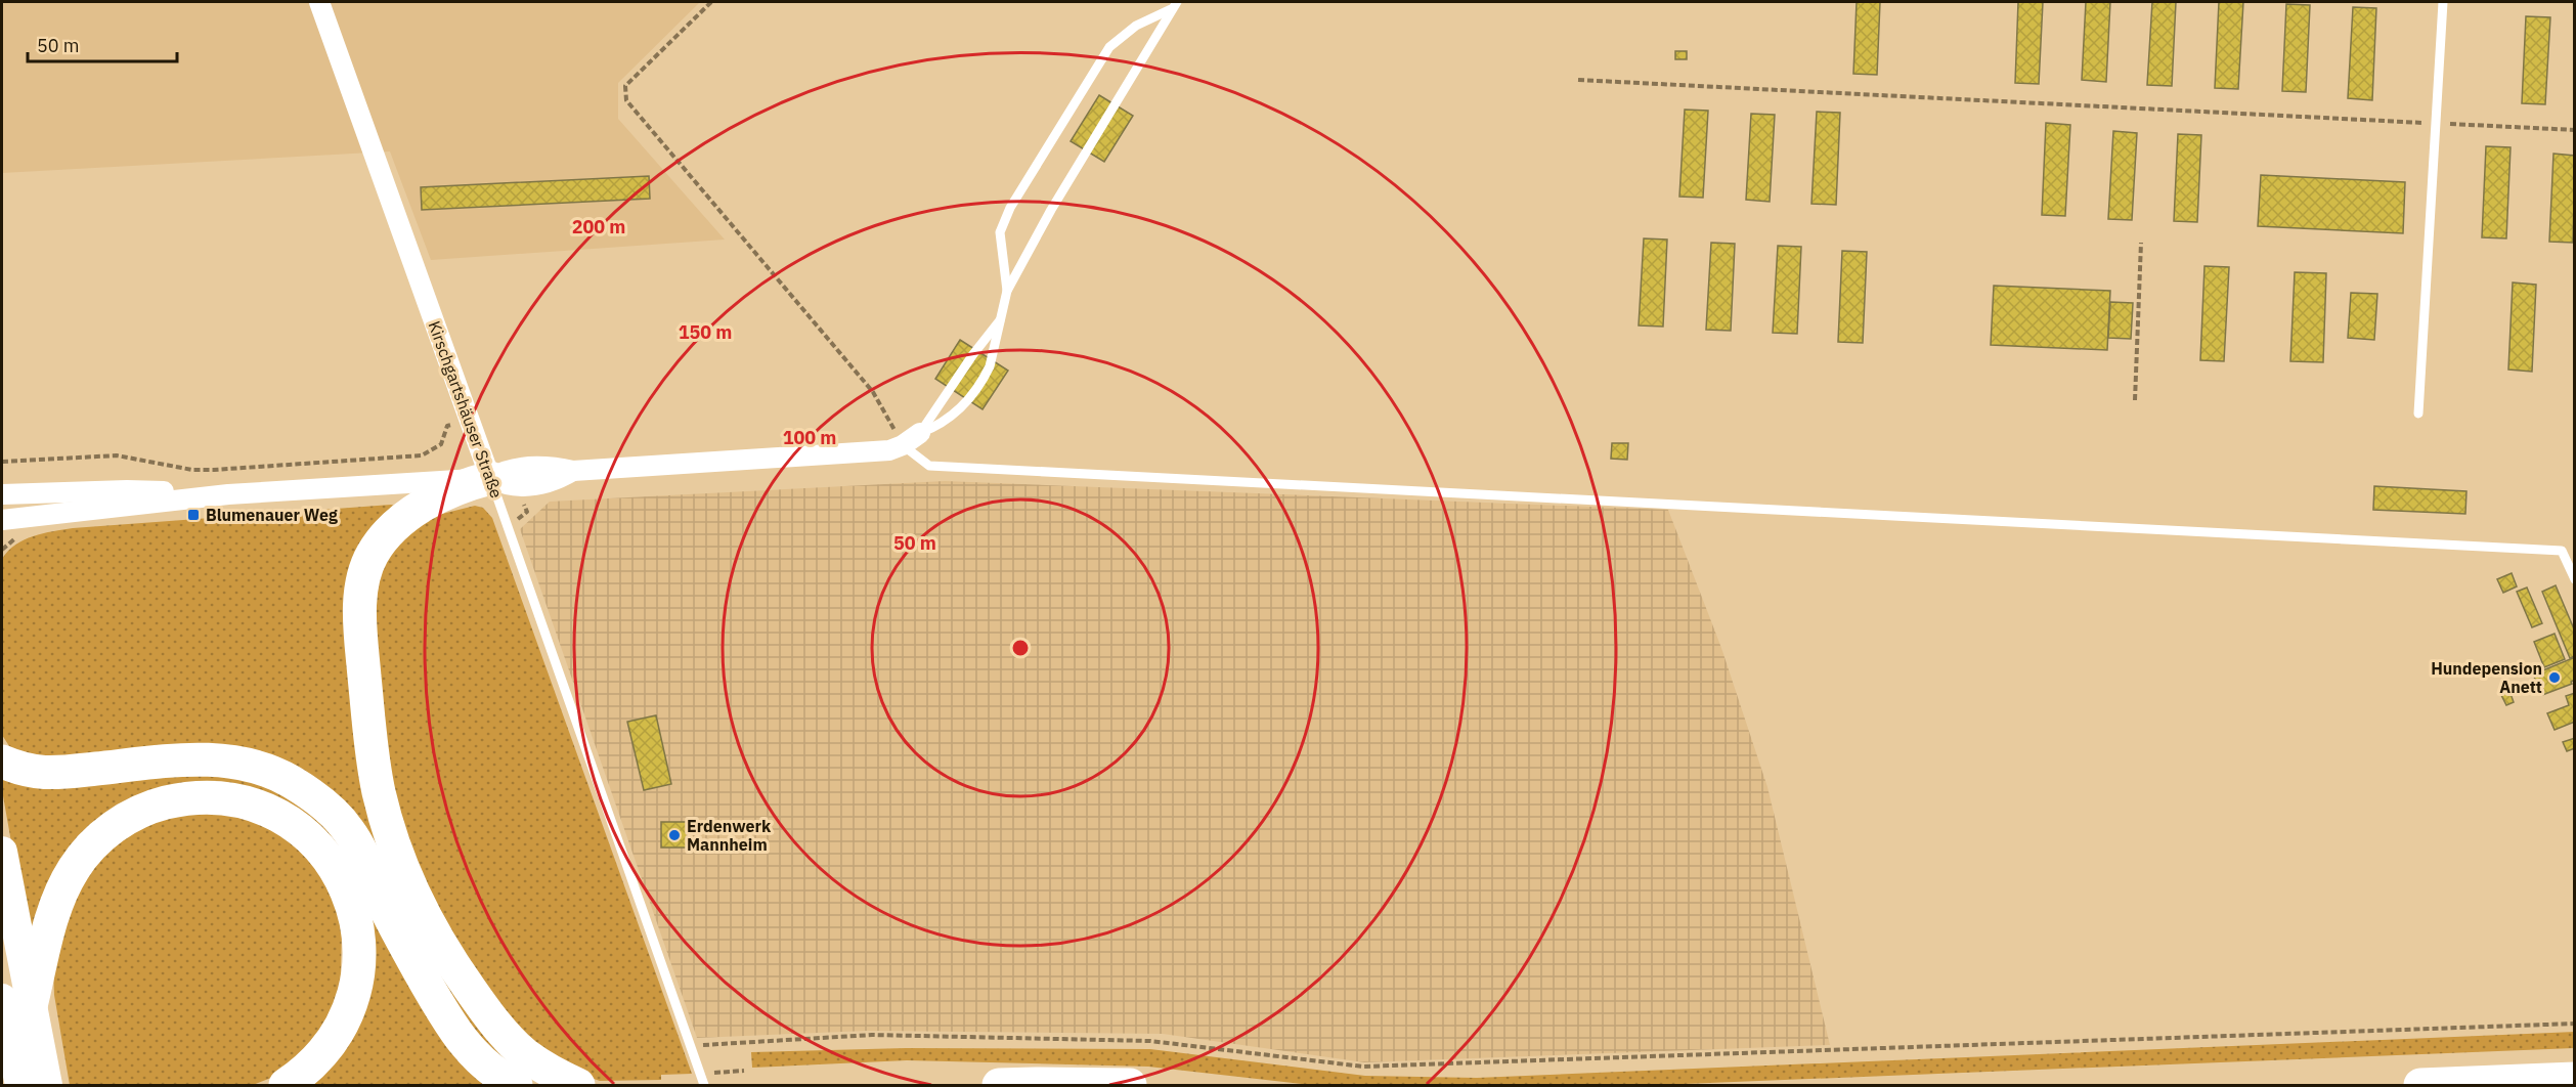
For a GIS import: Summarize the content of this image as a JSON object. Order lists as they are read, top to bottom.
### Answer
{
  "streets": {
    "street": ["Kirschgartshäuser Straße"]
  },
  "places": {
    "transit": ["Blumenauer Weg"],
    "other": ["Hundepension Anett", "Erdenwerk Mannheim"]
  },
  "scale_bar": "50 m",
  "rings": [
    "200 m",
    "150 m",
    "100 m",
    "50 m"
  ]
}
